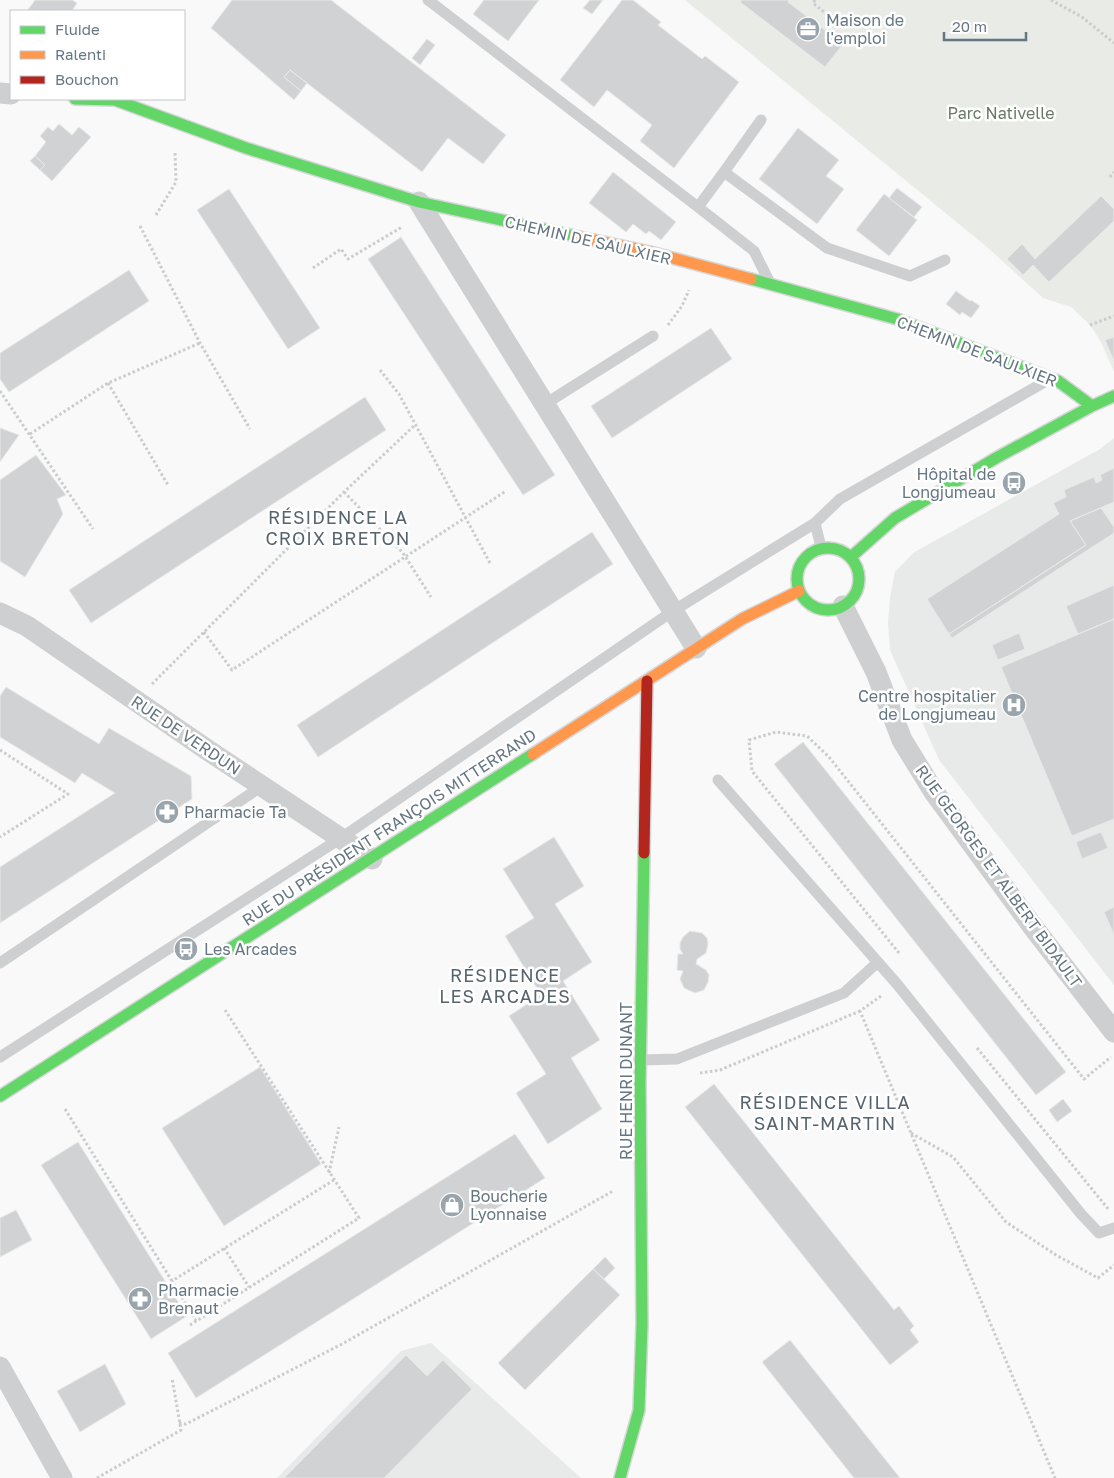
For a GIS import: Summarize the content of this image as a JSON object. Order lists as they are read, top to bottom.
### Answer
{
  "streets": {
    "street": [
      "CHEMIN DE SAULXIER",
      "RUE DE VERDUN",
      "RUE DU PRÉSIDENT FRANÇOIS MITTERRAND",
      "RUE GEORGES ET ALBERT BIDAULT",
      "RUE HENRI DUNANT"
    ]
  },
  "crossings": [
    ["RUE DE VERDUN", "RUE DU PRÉSIDENT FRANÇOIS MITTERRAND"],
    ["RUE DU PRÉSIDENT FRANÇOIS MITTERRAND", "RUE GEORGES ET ALBERT BIDAULT"],
    ["RUE DU PRÉSIDENT FRANÇOIS MITTERRAND", "RUE HENRI DUNANT"]
  ],
  "districts": ["RÉSIDENCE LA CROIX BRETON", "RÉSIDENCE LES ARCADES", "RÉSIDENCE VILLA SAINT-MARTIN"],
  "parks": ["Parc Nativelle"],
  "places": {
    "office": ["Maison de l'emploi"],
    "bus stop": ["Hôpital de Longjumeau", "Les Arcades"],
    "hospital": ["Centre hospitalier de Longjumeau"],
    "pharmacy": ["Pharmacie Ta", "Pharmacie Brenaut"],
    "shop": ["Boucherie Lyonnaise"]
  },
  "legend": ["Fluide", "Ralenti", "Bouchon"],
  "scale_bar": "20 m"
}
